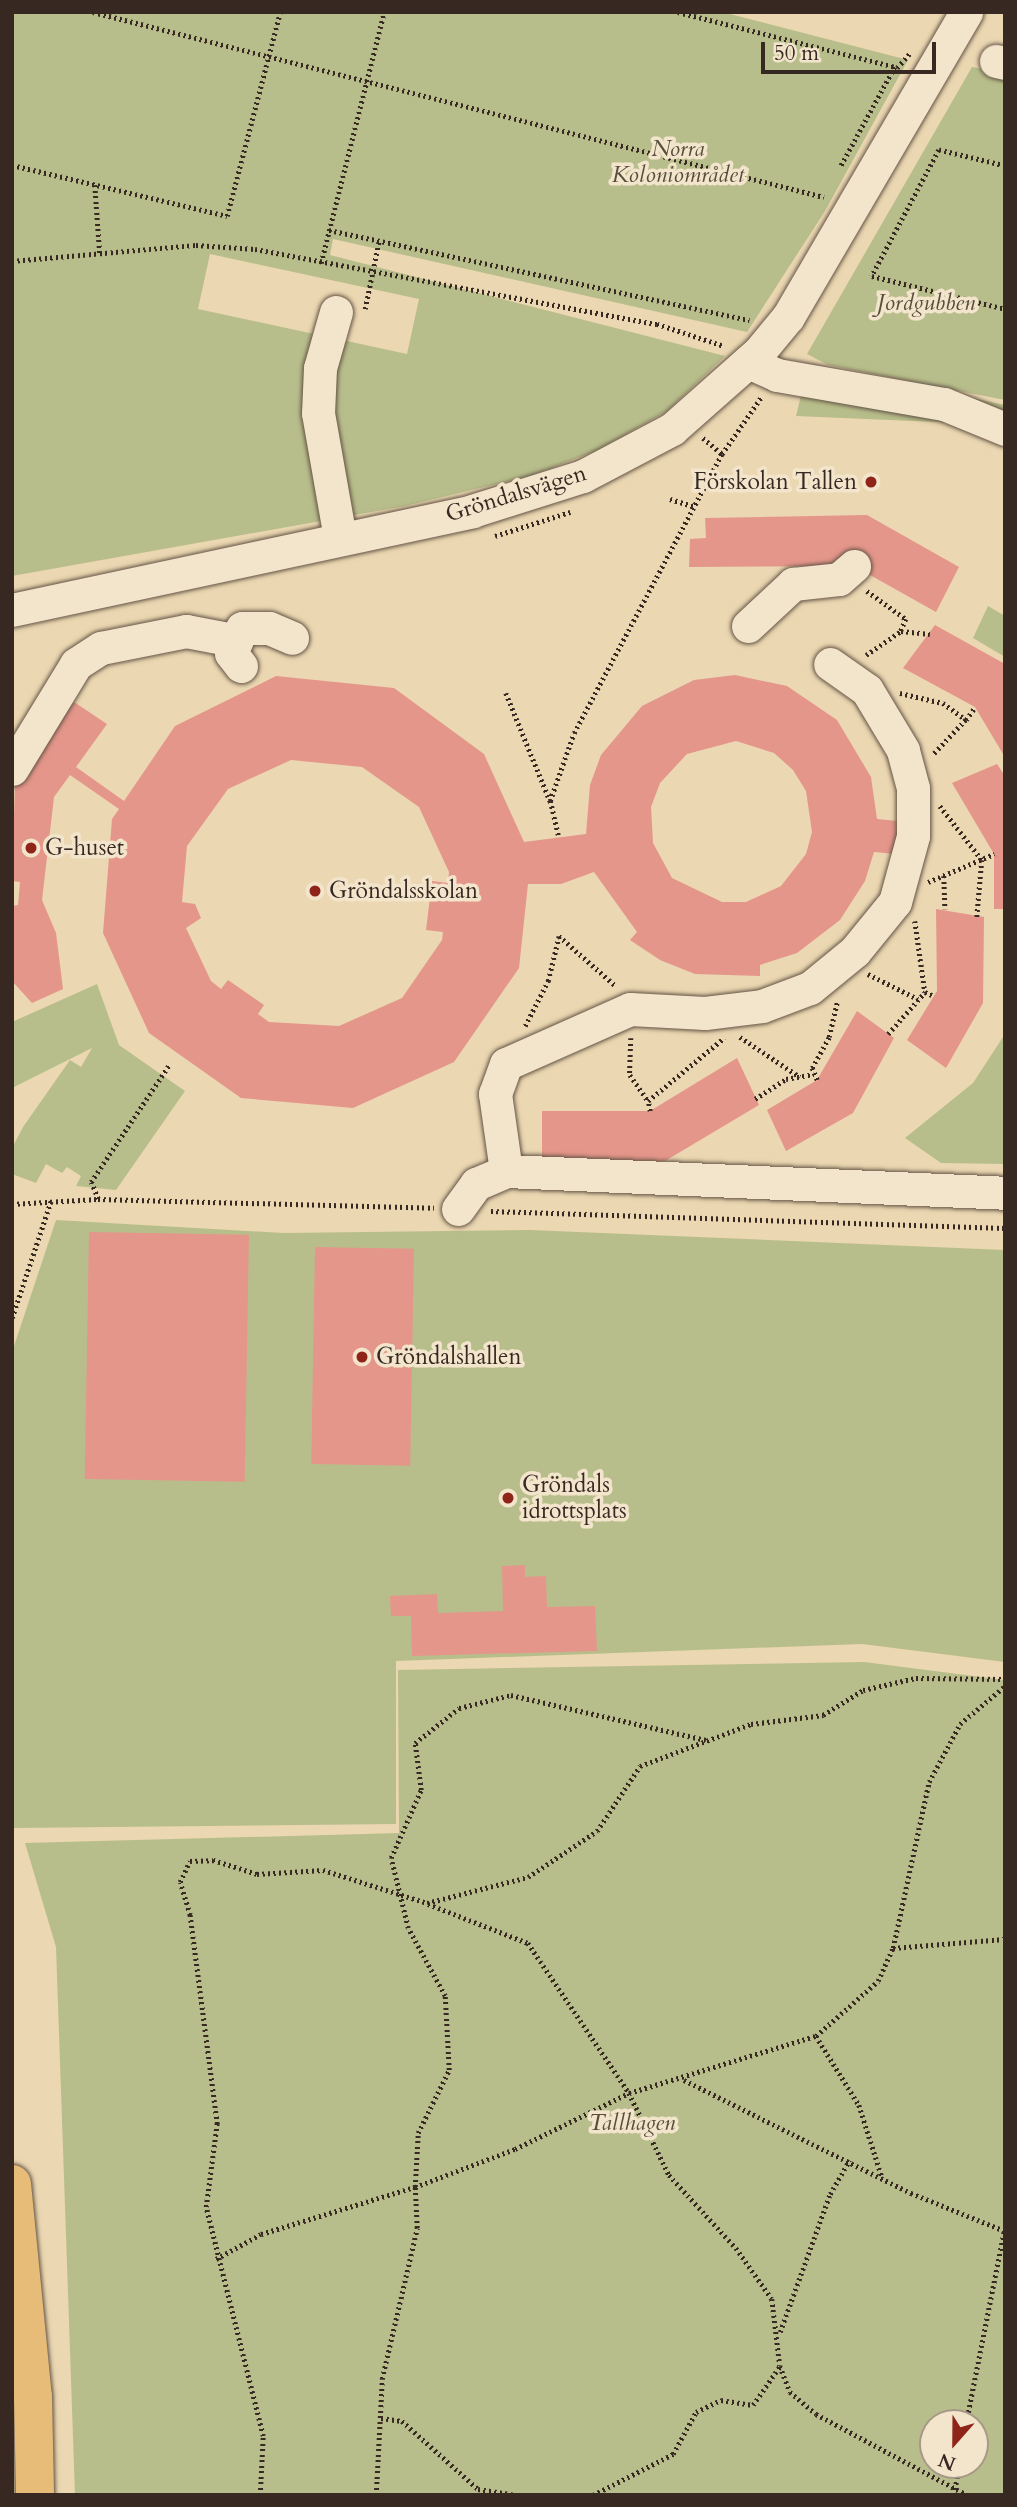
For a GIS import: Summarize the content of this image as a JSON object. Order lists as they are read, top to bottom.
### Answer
{
  "streets": {
    "street": ["Gröndalsvägen"]
  },
  "parks": ["Norra Koloniområdet", "Jordgubben", "Tallhagen"],
  "places": [
    "Förskolan Tallen",
    "G-huset",
    "Gröndalsskolan",
    "Gröndalshallen",
    "Gröndals idrottsplats"
  ],
  "scale_bar": "50 m",
  "north": "bottom"
}
